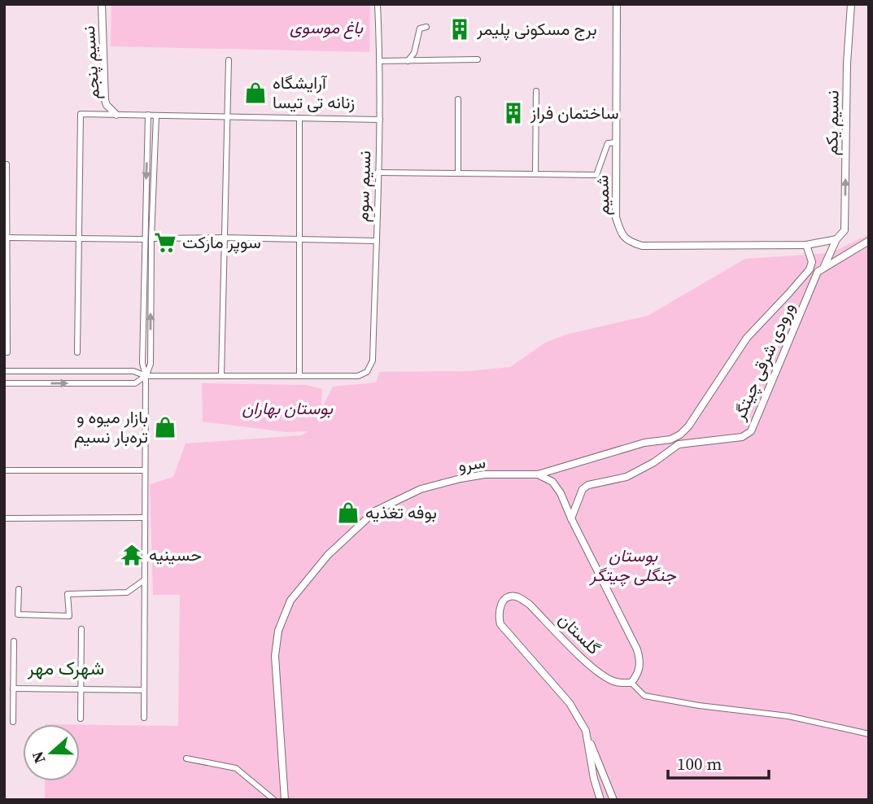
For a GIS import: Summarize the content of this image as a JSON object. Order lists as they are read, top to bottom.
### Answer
{
  "streets": {
    "street": [
      "نسیم پنجم",
      "نسیم یکم",
      "نسیم سوم",
      "شمیم",
      "ورودی شرقی چیتگر",
      "سرو",
      "گلستان"
    ]
  },
  "crossings": [
    ["نسیم یکم", "شمیم"],
    ["شمیم", "سرو"]
  ],
  "one_way": ["نسیم یکم"],
  "districts": ["شهرک مهر"],
  "parks": ["باغ موسوی", "بوستان بهاران", "بوستان جنگلی چیتگر"],
  "places": {
    "building": ["برج مسکونی پلیمر", "ساختمان فراز"],
    "shop": ["آرایشگاه زنانه تی تیسا", "بازار میوه و تره‌بار نسیم", "بوفه تغذیه"],
    "supermarket": ["سوپر مارکت"],
    "temple": ["حسینیه"]
  },
  "scale_bar": "100 m",
  "north": "left"
}
